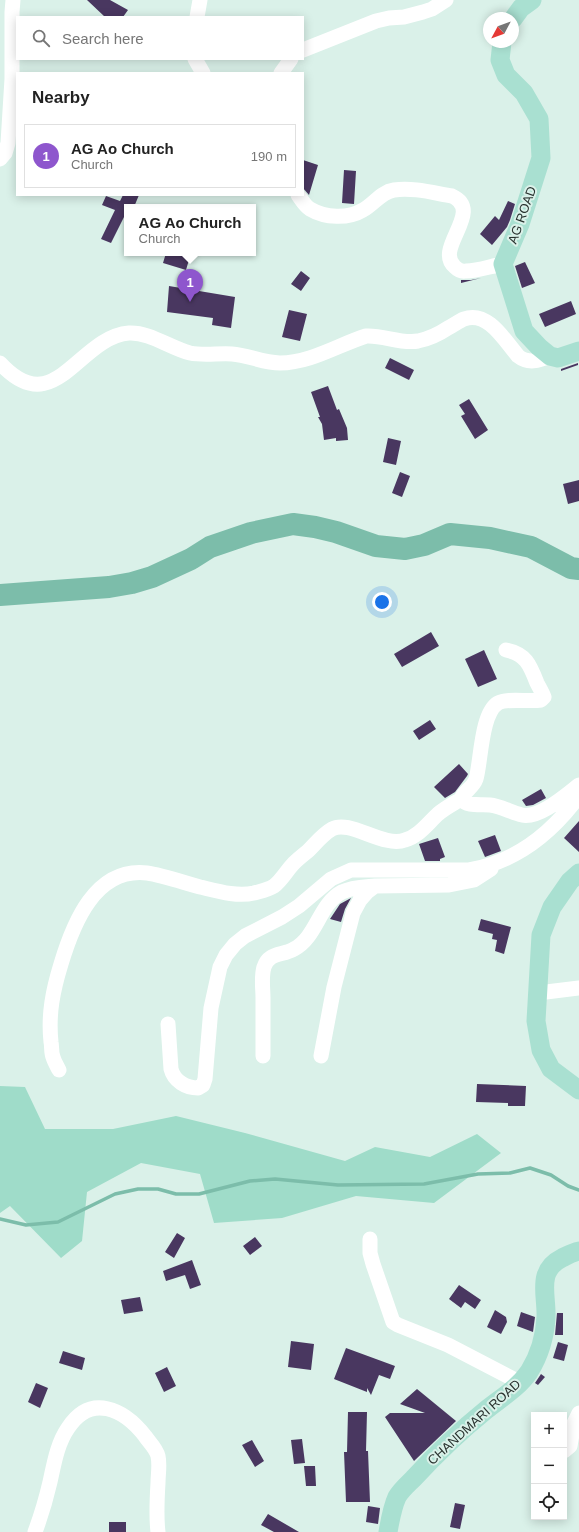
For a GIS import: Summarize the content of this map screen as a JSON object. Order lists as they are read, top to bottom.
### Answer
{
  "streets": {
    "main road": ["AG ROAD", "CHANDMARI ROAD"]
  },
  "north": "bottom left",
  "page": {
    "search": "Search here",
    "heading": "Nearby",
    "list": [
      {
        "mark": "1",
        "name": "AG Ao Church",
        "note": "Church",
        "value": "190 m"
      }
    ],
    "popup": ["AG Ao Church", "Church"],
    "pins": "1",
    "map_buttons": ["+", "−"]
  }
}
